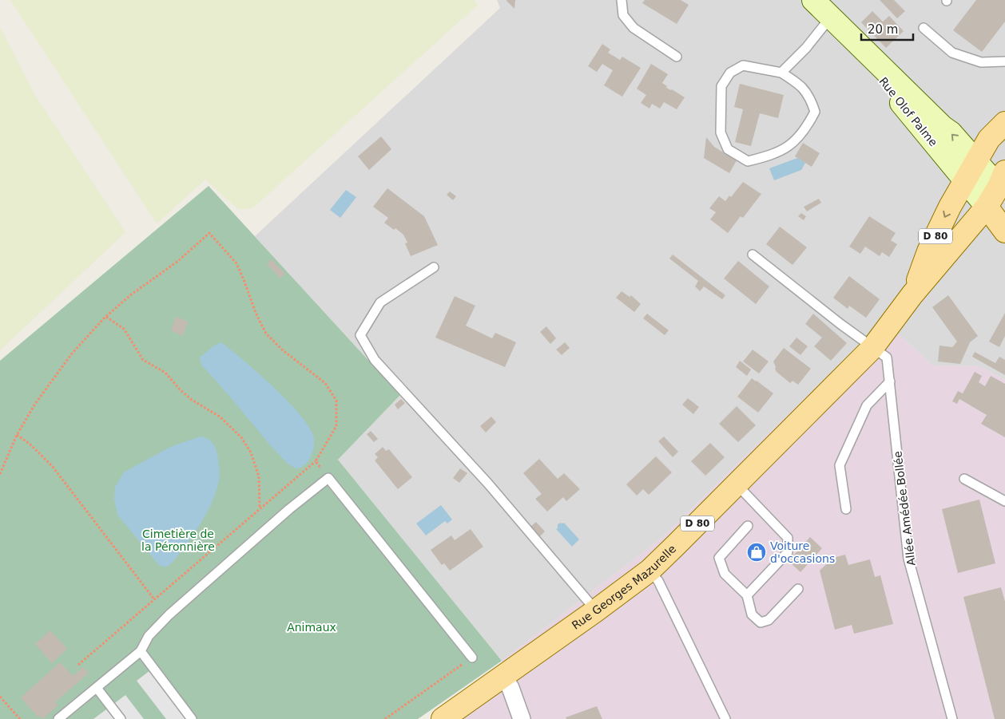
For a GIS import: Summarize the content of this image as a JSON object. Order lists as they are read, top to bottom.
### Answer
{
  "streets": {
    "main road": ["Rue Olof Palme", "D 80", "Rue Georges Mazurelle"],
    "lane": ["Allée Amédée Bollée"]
  },
  "crossings": [
    ["Rue Olof Palme", "D 80"],
    ["D 80", "Allée Amédée Bollée"],
    ["D 80", "Rue Georges Mazurelle"],
    ["Allée Amédée Bollée", "Rue Georges Mazurelle"]
  ],
  "parks": ["Cimetière de la Péronnière", "Animaux"],
  "places": {
    "shop": ["Voiture d'occasions"]
  },
  "scale_bar": "20 m"
}
